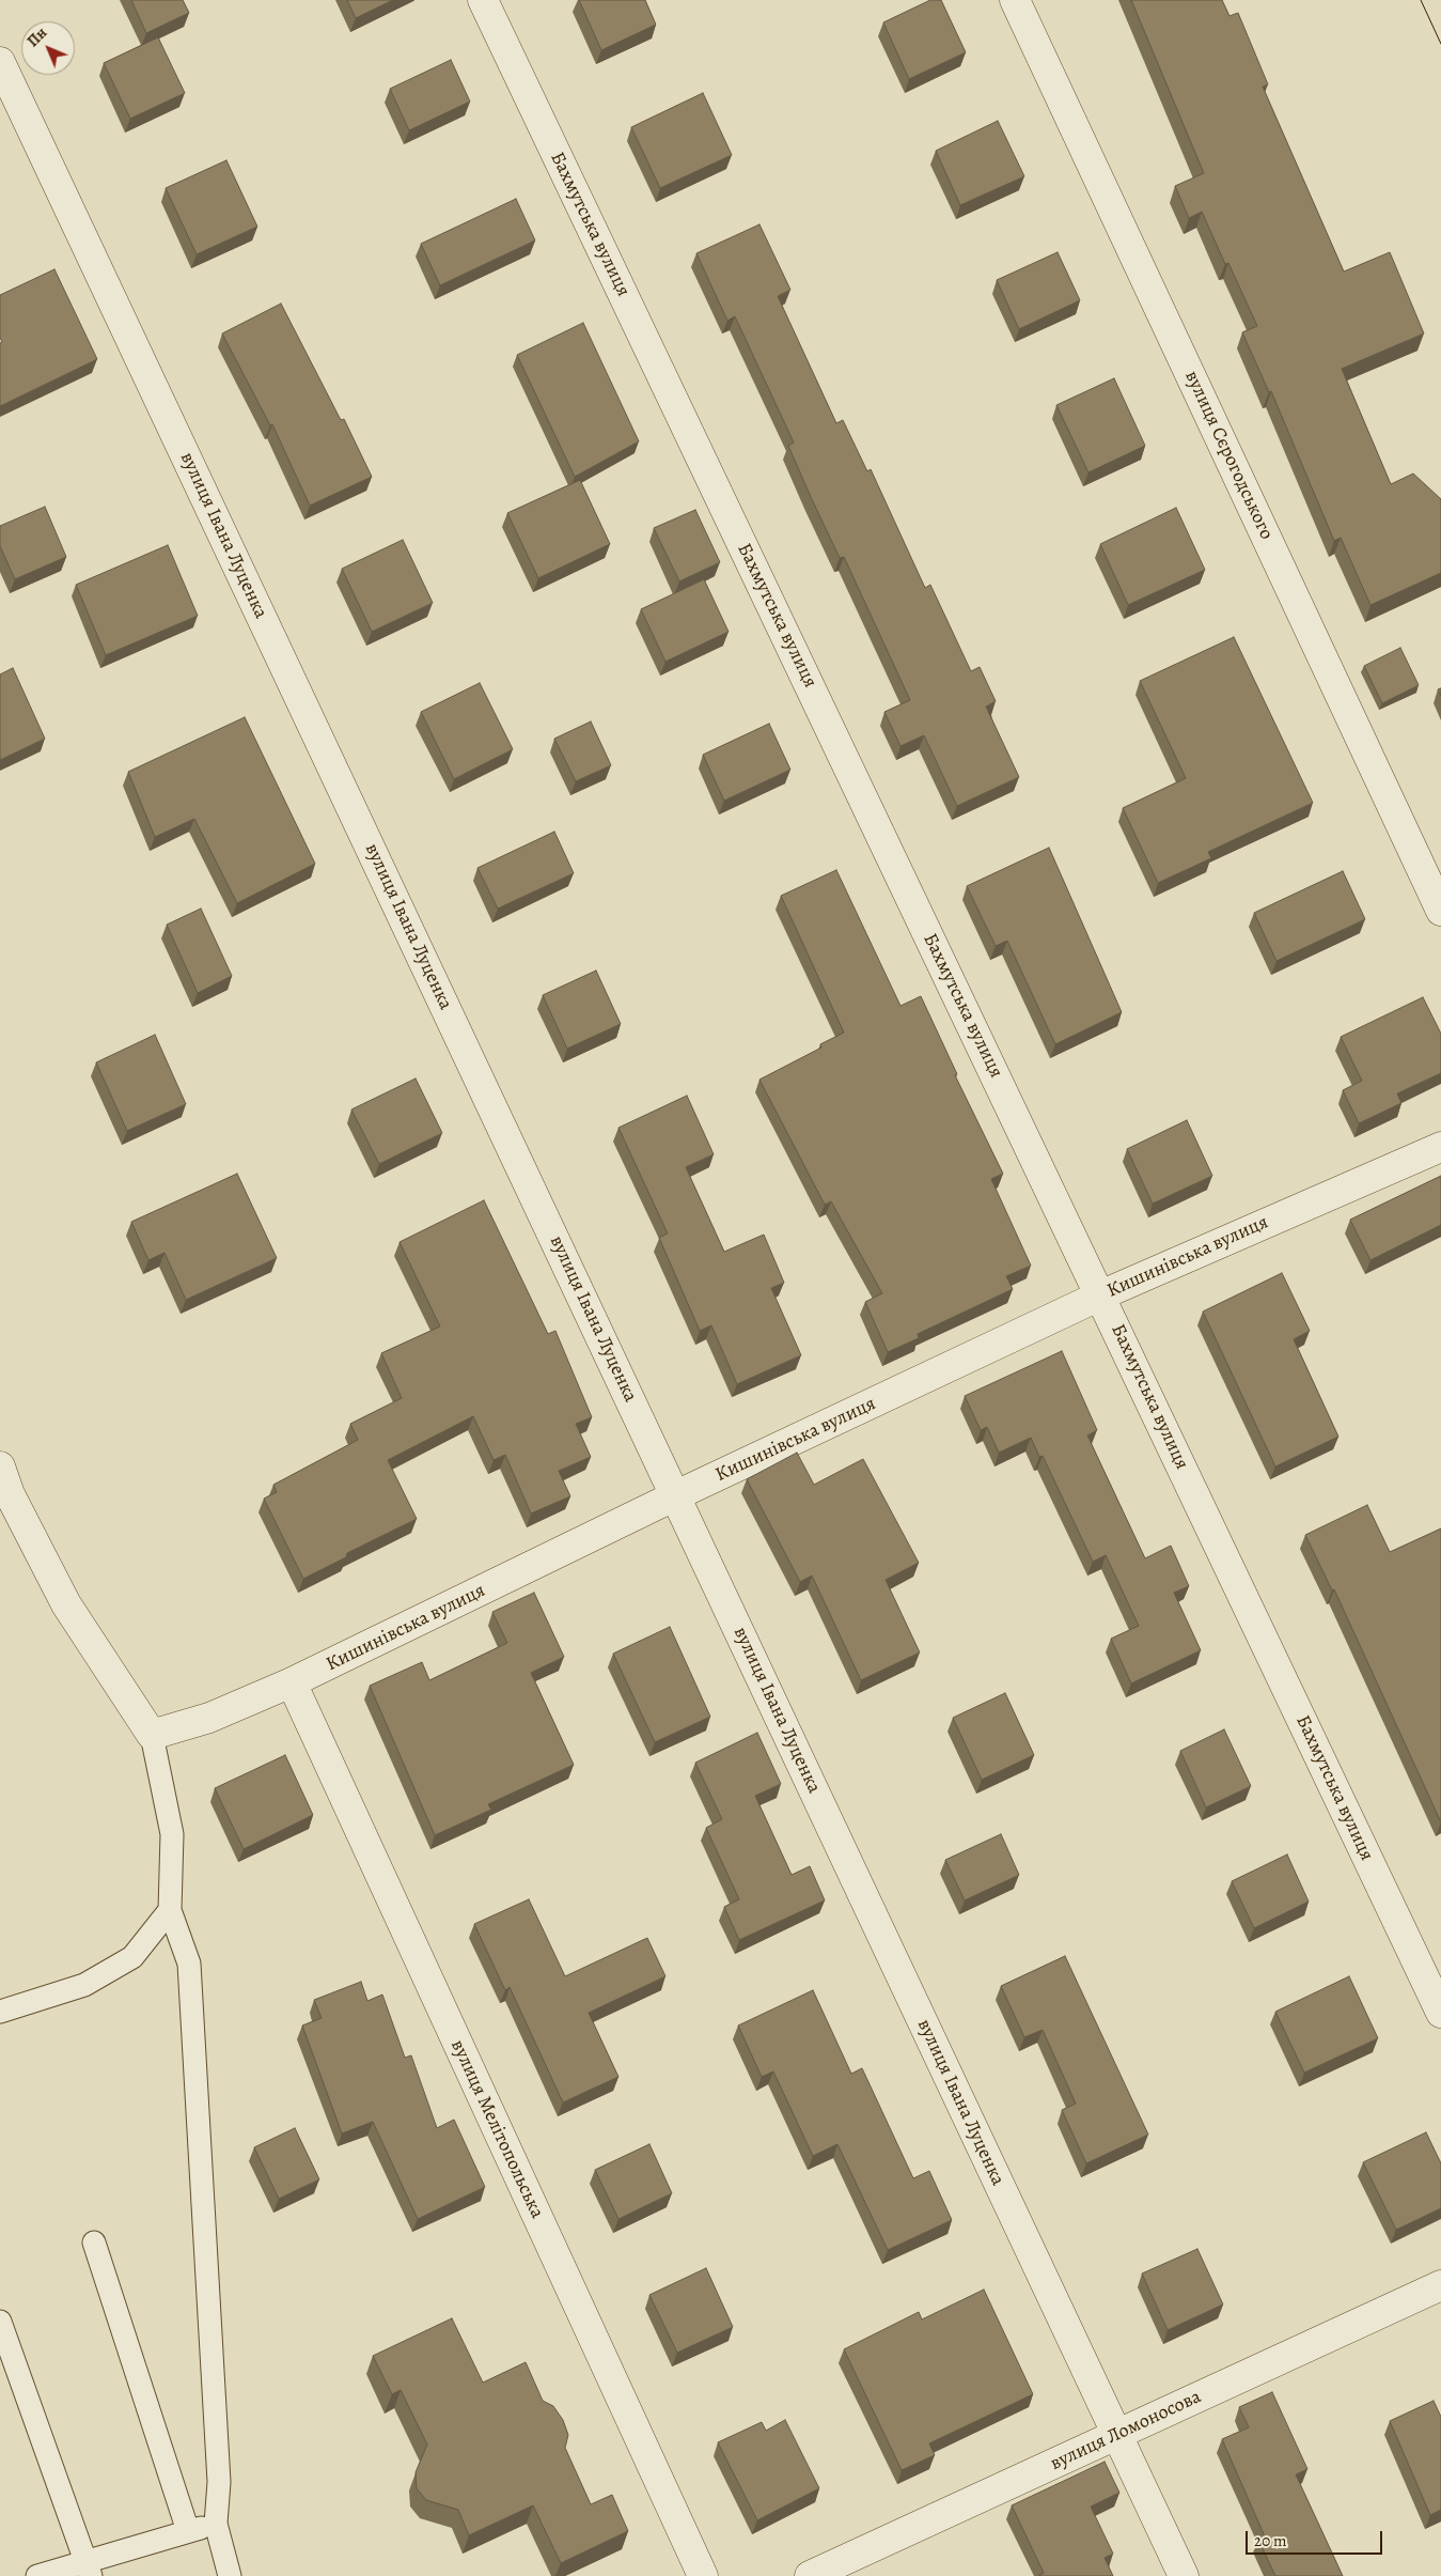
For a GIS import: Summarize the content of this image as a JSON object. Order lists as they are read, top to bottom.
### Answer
{
  "streets": {
    "street": [
      "Бахмутська вулиця",
      "вулиця Сєрогодського",
      "вулиця Івана Луценка",
      "Кишинівська вулиця",
      "вулиця Мелітопольська",
      "вулиця Ломоносова"
    ]
  },
  "crossings": [
    ["Бахмутська вулиця", "Кишинівська вулиця"],
    ["вулиця Івана Луценка", "Кишинівська вулиця"],
    ["вулиця Івана Луценка", "вулиця Ломоносова"],
    ["Кишинівська вулиця", "вулиця Мелітопольська"]
  ],
  "scale_bar": "20 m",
  "north": "top left"
}
